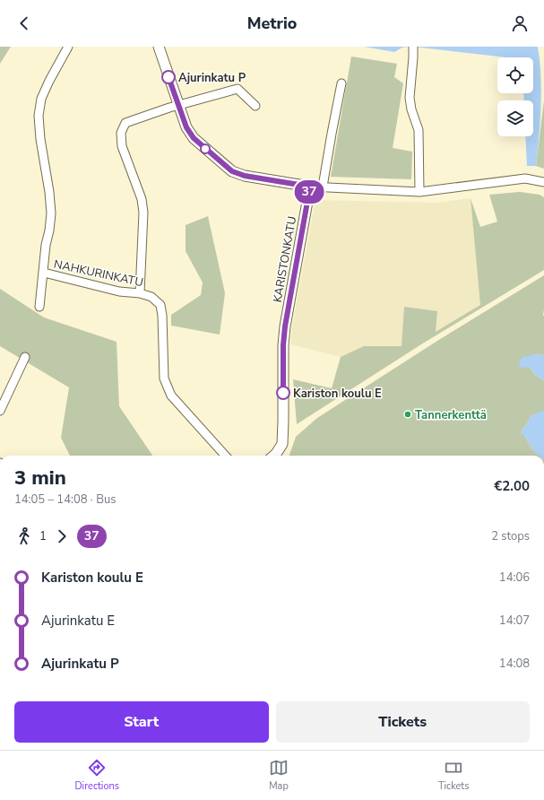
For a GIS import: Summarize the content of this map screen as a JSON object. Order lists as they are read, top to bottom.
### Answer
{
  "streets": {
    "street": ["KARISTONKATU", "NAHKURINKATU"]
  },
  "places": ["Ajurinkatu P", "Kariston koulu E", "Tannerkenttä"],
  "lines": ["bus line 37"],
  "page": {
    "header": "Metrio",
    "on_map": "37",
    "heading": ["3 min", "14:05 – 14:08 · Bus", "€2.00"],
    "legs": ["1", "37", "2 stops"],
    "list": [
      {
        "name": "Kariston koulu E",
        "value": "14:06"
      },
      {
        "name": "Ajurinkatu E",
        "value": "14:07"
      },
      {
        "name": "Ajurinkatu P",
        "value": "14:08"
      }
    ],
    "buttons": ["Start", "Tickets"],
    "tabs": ["Directions", "Map", "Tickets"]
  }
}
